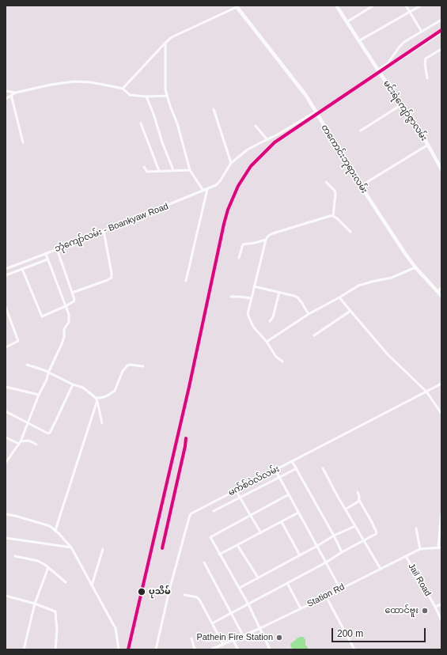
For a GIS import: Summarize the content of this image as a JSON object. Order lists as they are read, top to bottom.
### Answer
{
  "streets": {
    "main road": ["မင်းရဲကျော်ဇွာလမ်း", "တကောင်းဘုရားလမ်း"],
    "street": [
      "ဘုံကျော်လမ်း - Boankyaw Road",
      "မက်စ်ဝဲလ်လမ်း",
      "Jail Road",
      "Station Rd"
    ]
  },
  "crossings": [
    ["Jail Road", "Station Rd"]
  ],
  "places": ["ပုသိမ်", "ထောင်ဗူး", "Pathein Fire Station"],
  "scale_bar": "200 m"
}
